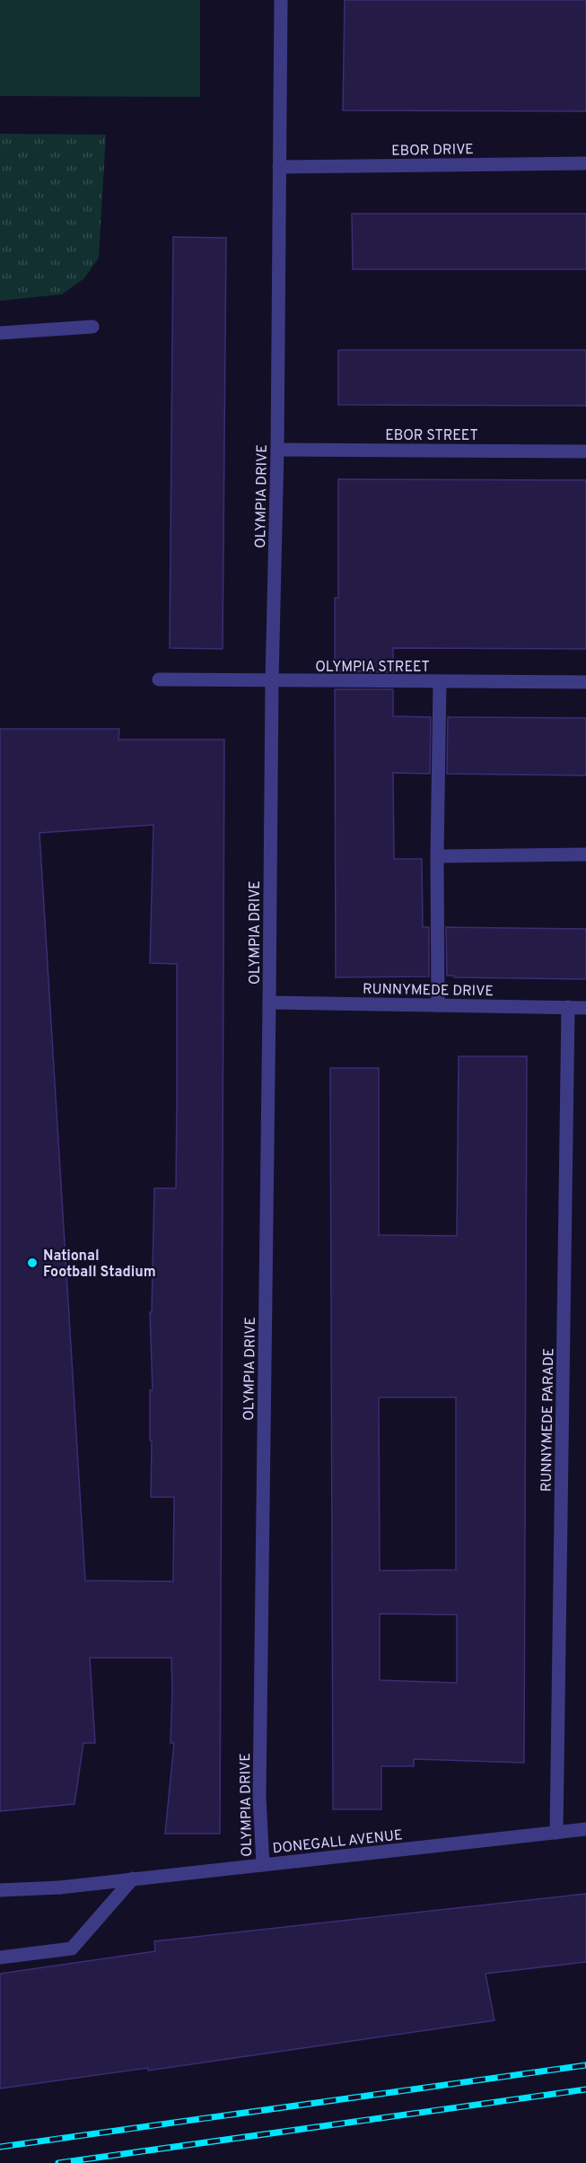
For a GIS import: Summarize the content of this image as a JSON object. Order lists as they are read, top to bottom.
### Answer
{
  "streets": {
    "street": [
      "EBOR DRIVE",
      "EBOR STREET",
      "OLYMPIA DRIVE",
      "OLYMPIA STREET",
      "RUNNYMEDE DRIVE",
      "RUNNYMEDE PARADE",
      "DONEGALL AVENUE"
    ]
  },
  "crossings": [
    ["EBOR DRIVE", "OLYMPIA DRIVE"],
    ["EBOR STREET", "OLYMPIA DRIVE"],
    ["OLYMPIA DRIVE", "OLYMPIA STREET"],
    ["OLYMPIA DRIVE", "RUNNYMEDE DRIVE"],
    ["OLYMPIA DRIVE", "DONEGALL AVENUE"],
    ["RUNNYMEDE DRIVE", "RUNNYMEDE PARADE"],
    ["RUNNYMEDE PARADE", "DONEGALL AVENUE"]
  ],
  "places": ["National Football Stadium"]
}
